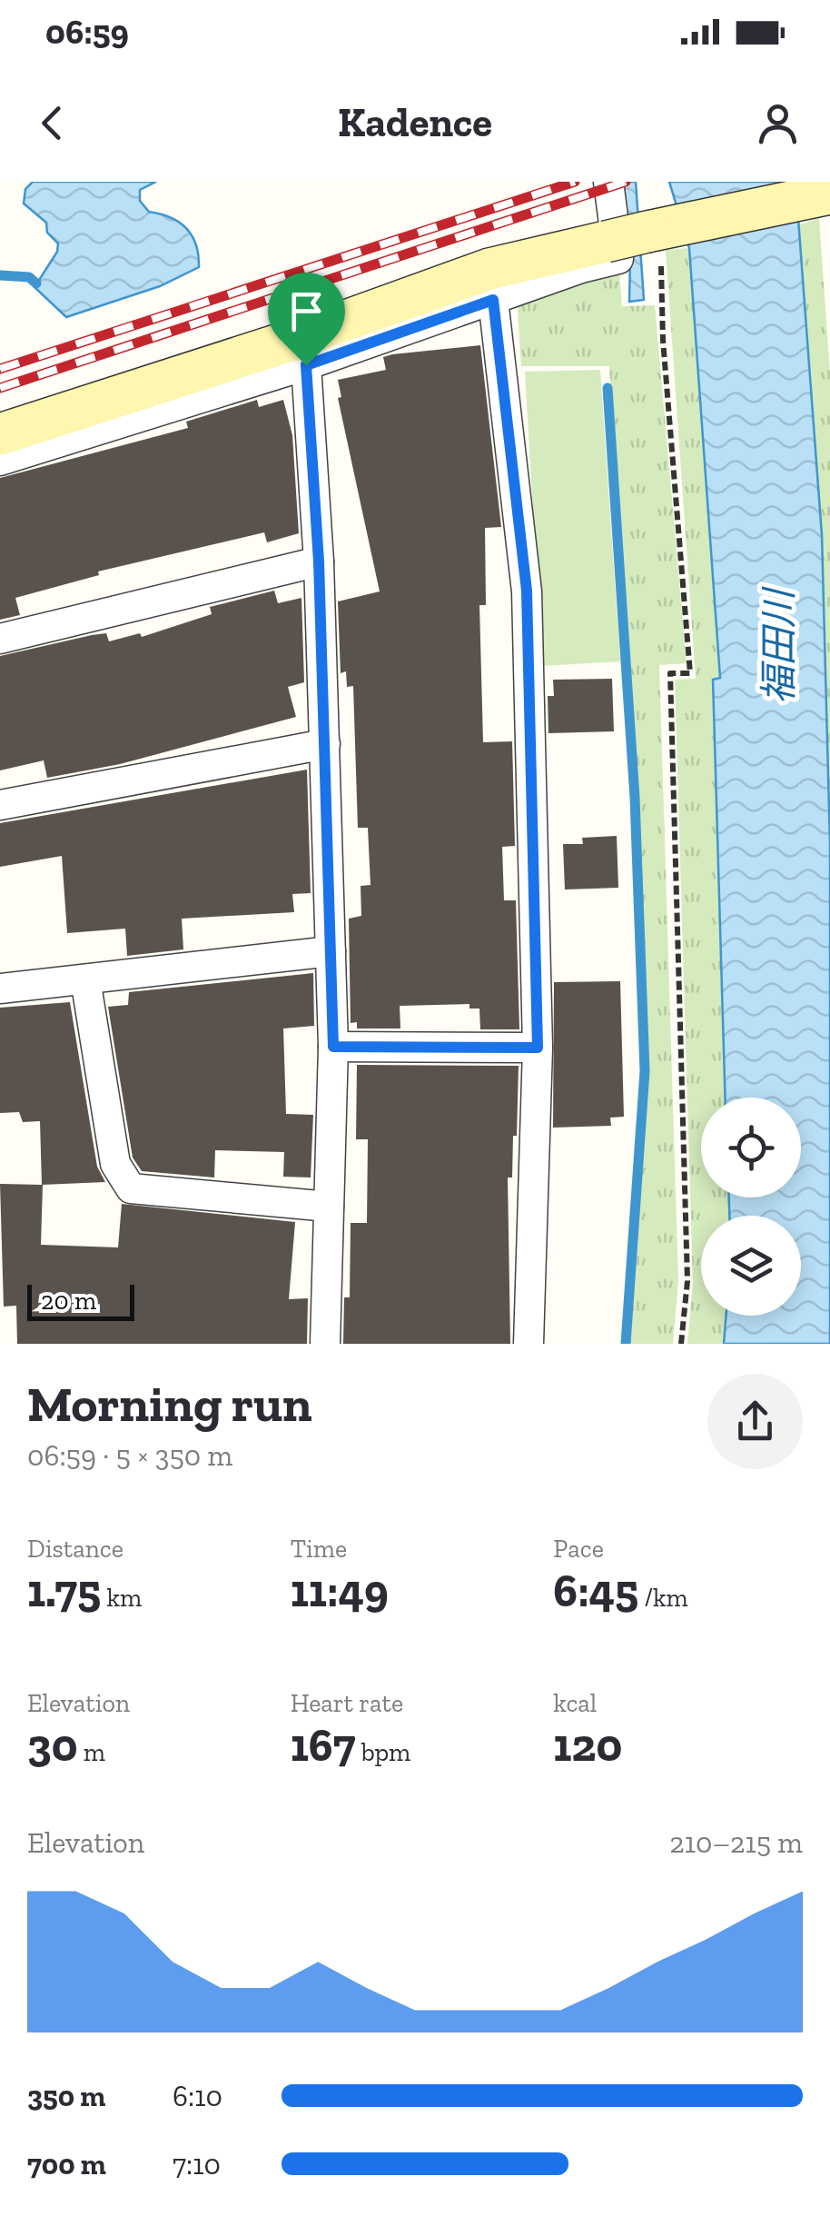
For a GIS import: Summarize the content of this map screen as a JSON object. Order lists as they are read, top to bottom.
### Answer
{
  "water": ["福田川"],
  "scale_bar": "20 m",
  "page": {
    "status": "06:59",
    "header": "Kadence",
    "scale": "20 m",
    "heading": ["Morning run", "06:59 · 5 × 350 m"],
    "stats": [
      ["Distance", "1.75 km"],
      ["Time", "11:49"],
      ["Pace", "6:45 /km"],
      ["Elevation", "30 m"],
      ["Heart rate", "167 bpm"],
      ["kcal", "120"]
    ],
    "chart": ["Elevation", "210–215 m"],
    "list": [
      {
        "name": "350 m",
        "note": "6:10"
      },
      {
        "name": "700 m",
        "note": "7:10"
      }
    ]
  }
}
